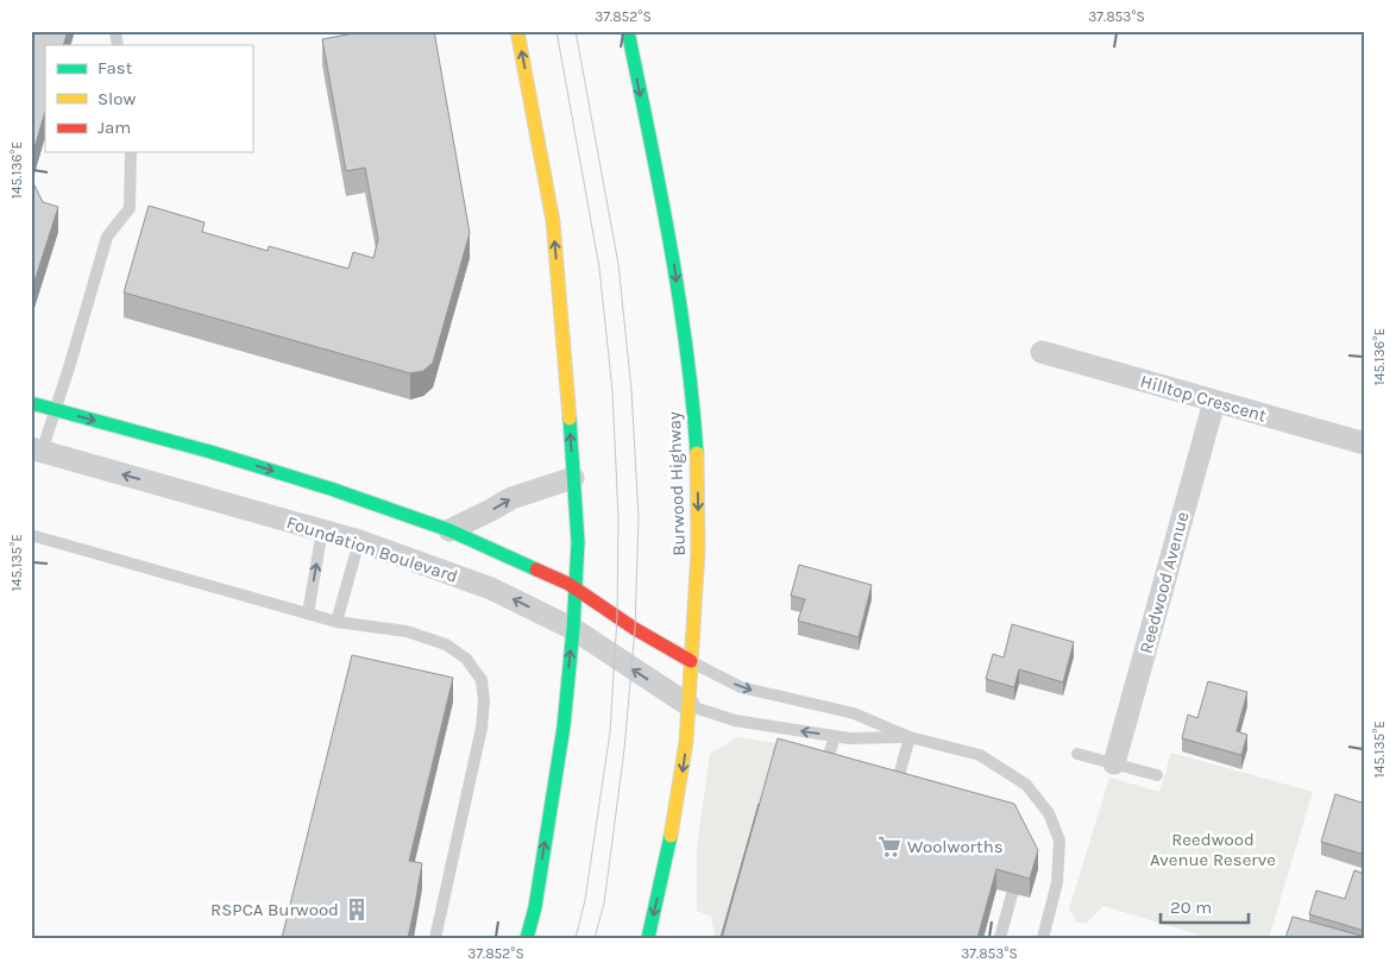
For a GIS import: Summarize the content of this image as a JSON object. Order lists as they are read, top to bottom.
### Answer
{
  "streets": {
    "main road": ["Burwood Highway"],
    "street": ["Hilltop Crescent", "Foundation Boulevard", "Reedwood Avenue"]
  },
  "crossings": [
    ["Hilltop Crescent", "Reedwood Avenue"],
    ["Burwood Highway", "Foundation Boulevard"]
  ],
  "one_way": ["Foundation Boulevard"],
  "parks": ["Reedwood Avenue Reserve"],
  "places": {
    "supermarket": ["Woolworths"],
    "building": ["RSPCA Burwood"]
  },
  "legend": ["Fast", "Slow", "Jam"],
  "scale_bar": "20 m",
  "coordinates": [
    "37.852°S",
    "37.853°S",
    "145.136°E",
    "145.135°E"
  ]
}
